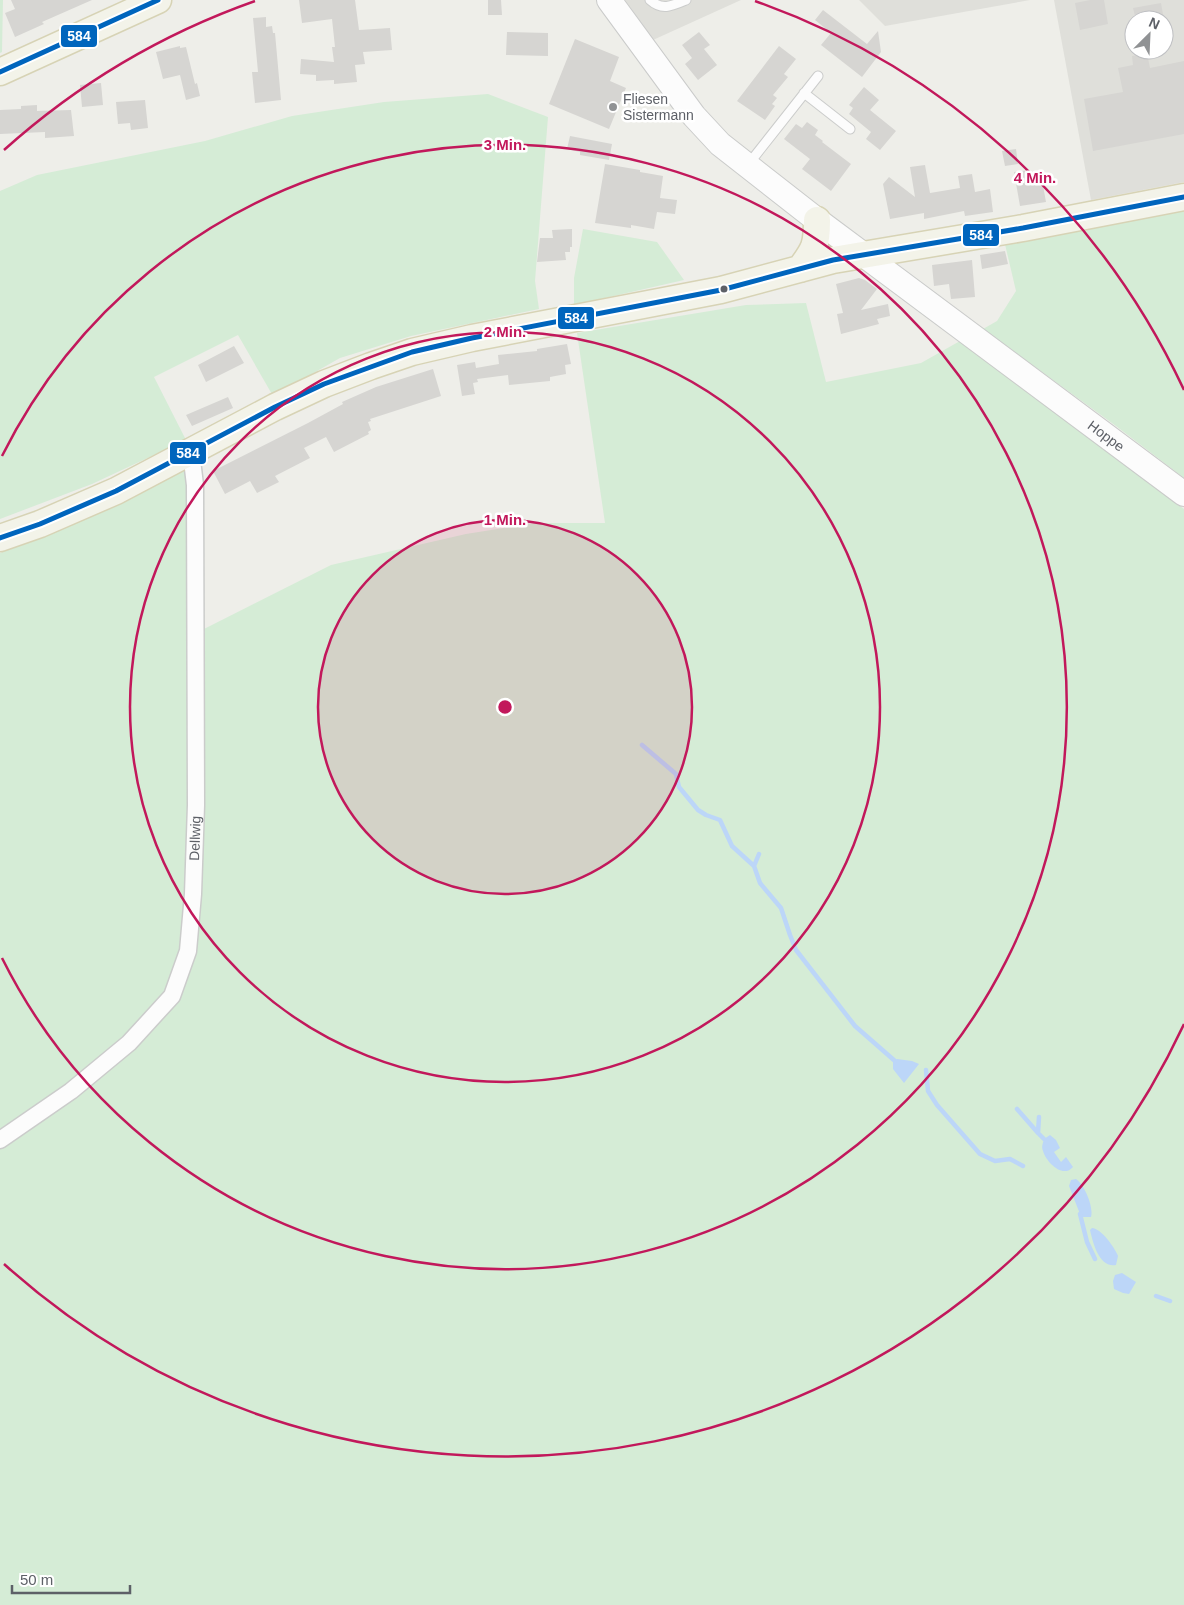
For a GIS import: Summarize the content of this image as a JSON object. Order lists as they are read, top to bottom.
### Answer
{
  "streets": {
    "main road": ["Hoppe"],
    "street": ["Dellwig"]
  },
  "places": ["Fliesen Sistermann"],
  "lines": ["transit line 584"],
  "scale_bar": "50 m",
  "north": "top right",
  "rings": [
    "3 Min.",
    "4 Min.",
    "2 Min.",
    "1 Min."
  ]
}
